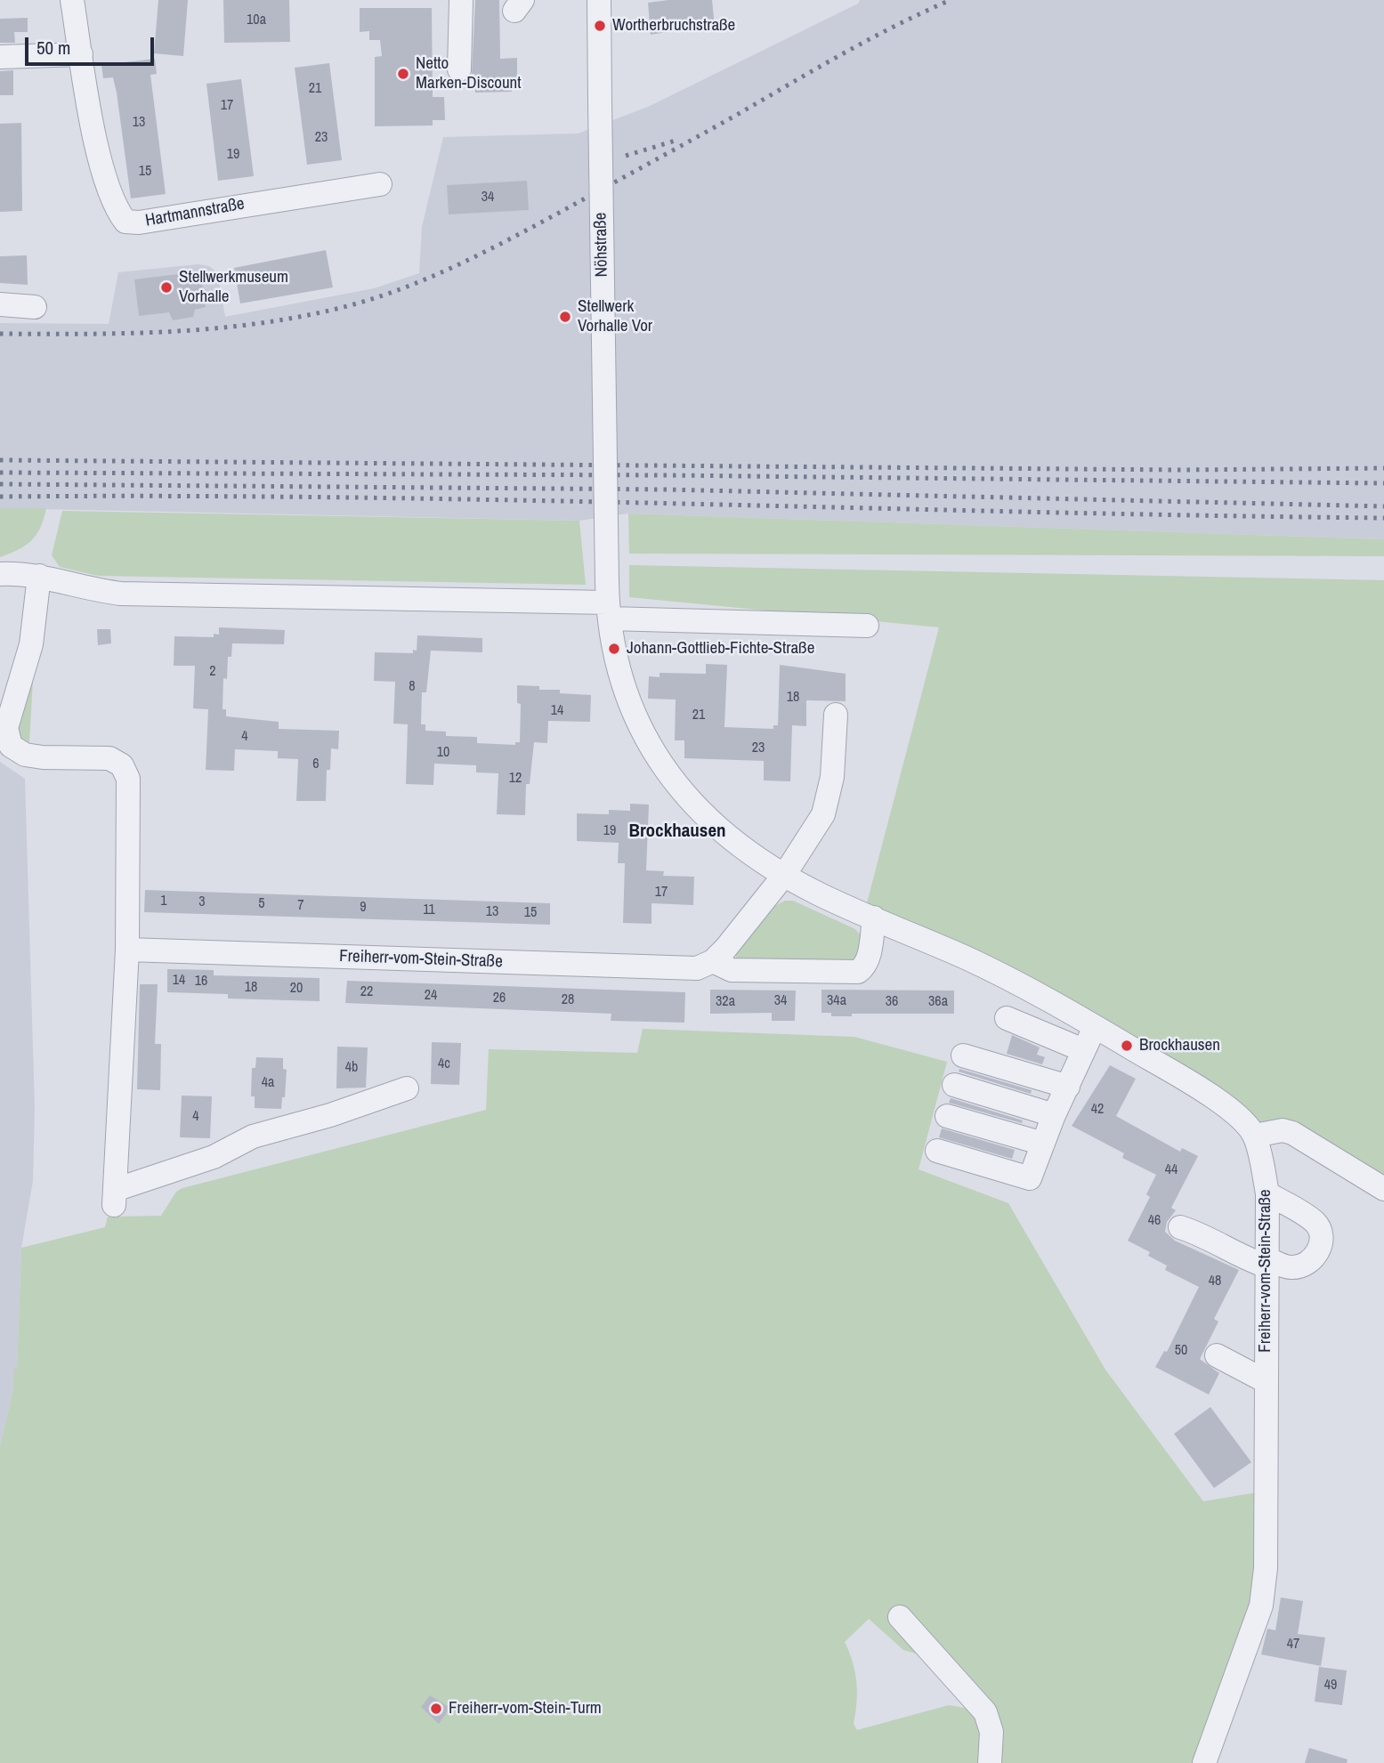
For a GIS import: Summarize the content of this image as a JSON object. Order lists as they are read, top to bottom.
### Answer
{
  "streets": {
    "street": ["Hartmannstraße", "Nöhstraße", "Freiherr-vom-Stein-Straße"]
  },
  "districts": ["Brockhausen"],
  "places": [
    "Wortherbruchstraße",
    "Netto Marken-Discount",
    "Stellwerkmuseum Vorhalle",
    "Stellwerk Vorhalle Vor",
    "Johann-Gottlieb-Fichte-Straße",
    "Brockhausen",
    "Freiherr-vom-Stein-Turm"
  ],
  "house_numbers": [
    "10a",
    "21",
    "17",
    "13",
    "23",
    "19",
    "15",
    "34",
    "2",
    "8",
    "18",
    "14",
    "21",
    "4",
    "23",
    "10",
    "6",
    "12",
    "19",
    "17",
    "1",
    "3",
    "5",
    "7",
    "9",
    "11",
    "13",
    "15",
    "14",
    "16",
    "18",
    "20",
    "22",
    "24",
    "26",
    "28",
    "34",
    "34a",
    "32a",
    "36",
    "36a",
    "4c",
    "4b",
    "4a",
    "42",
    "4",
    "44",
    "46",
    "48",
    "50",
    "47",
    "49"
  ],
  "scale_bar": "50 m"
}
